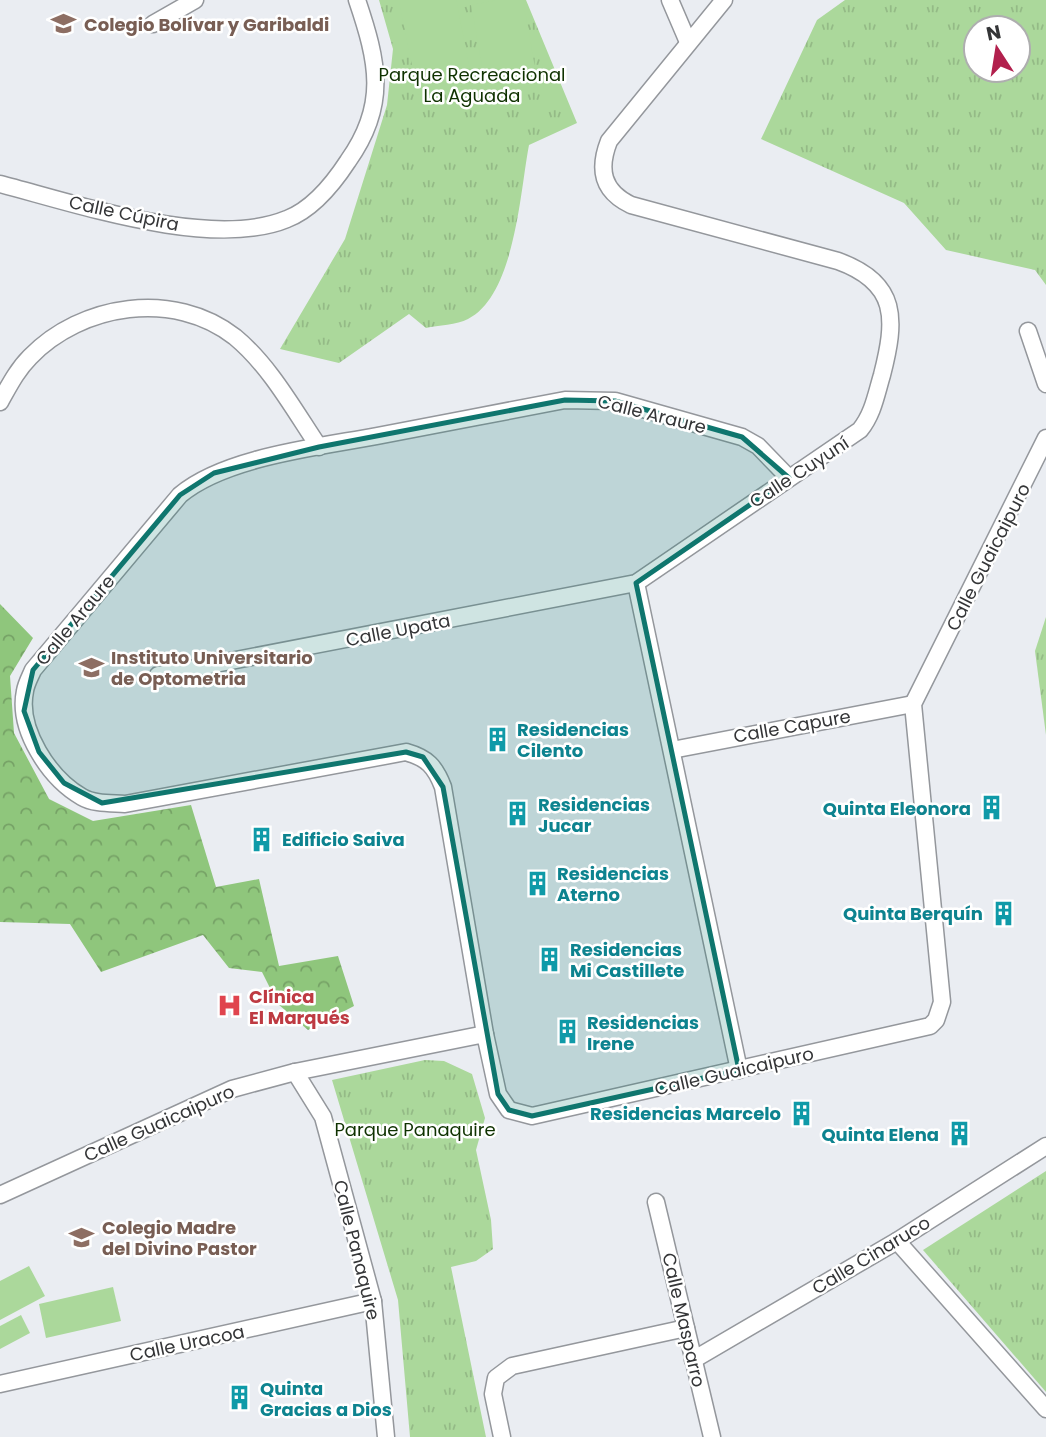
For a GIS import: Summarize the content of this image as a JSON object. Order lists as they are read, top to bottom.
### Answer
{
  "streets": {
    "street": [
      "Calle Cúpira",
      "Calle Araure",
      "Calle Cuyuní",
      "Calle Guaicaipuro",
      "Calle Upata",
      "Calle Capure",
      "Calle Panaquire",
      "Calle Cinaruco",
      "Calle Masparro",
      "Calle Uracoa"
    ]
  },
  "crossings": [
    ["Calle Araure", "Calle Cuyuní"],
    ["Calle Araure", "Calle Guaicaipuro"],
    ["Calle Cuyuní", "Calle Upata"],
    ["Calle Guaicaipuro", "Calle Capure"],
    ["Calle Guaicaipuro", "Calle Panaquire"],
    ["Calle Panaquire", "Calle Uracoa"],
    ["Calle Cinaruco", "Calle Masparro"]
  ],
  "parks": ["Parque Recreacional La Aguada", "Parque Panaquire"],
  "places": {
    "school or university": ["Colegio Bolívar y Garibaldi", "Instituto Universitario de Optometria", "Colegio Madre del Divino Pastor"],
    "building": [
      "Residencias Cilento",
      "Quinta Eleonora",
      "Residencias Jucar",
      "Edificio Saiva",
      "Residencias Aterno",
      "Quinta Berquín",
      "Residencias Mi Castillete",
      "Residencias Irene",
      "Residencias Marcelo",
      "Quinta Elena",
      "Quinta Gracias a Dios"
    ],
    "hospital": ["Clínica El Marqués"]
  },
  "north": "top"
}
